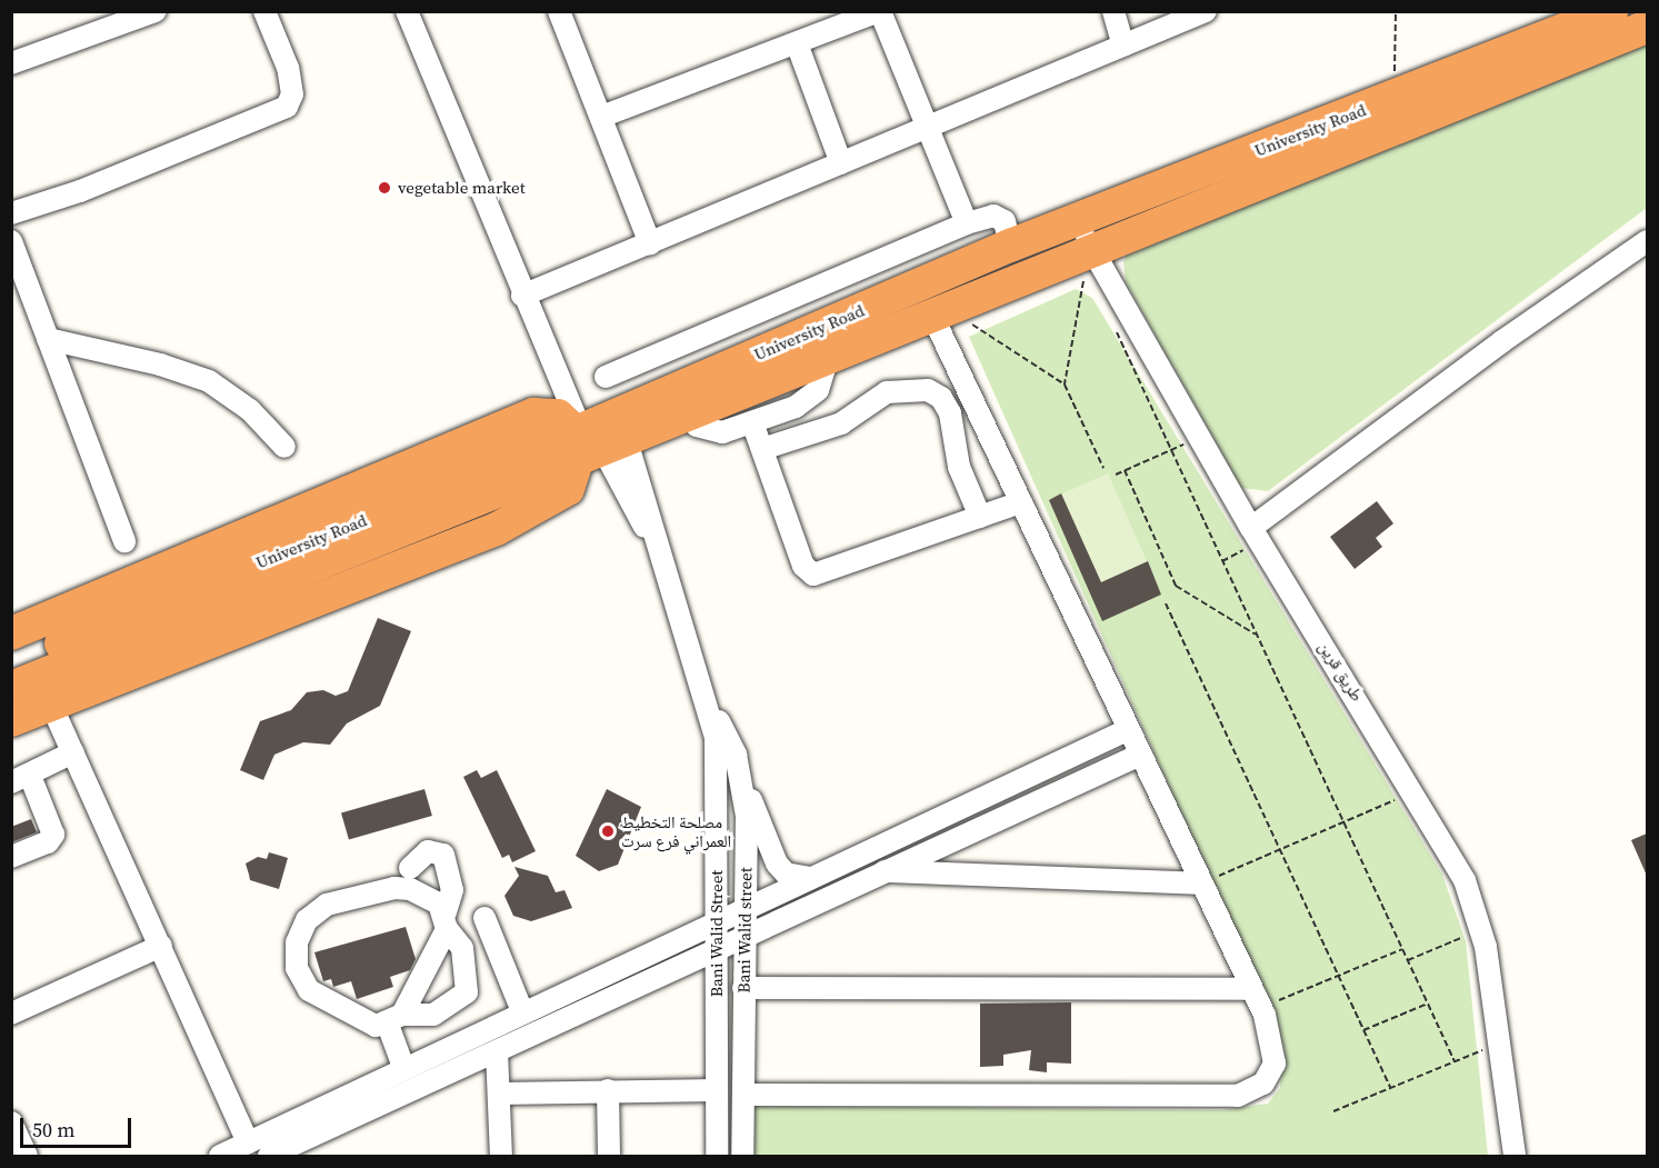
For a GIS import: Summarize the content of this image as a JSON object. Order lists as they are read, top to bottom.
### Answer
{
  "streets": {
    "highway": ["University Road"],
    "street": ["طريق قرين", "Bani Walid street", "Bani Walid Street"]
  },
  "crossings": [
    ["University Road", "طريق قرين"],
    ["Bani Walid street", "Bani Walid Street"]
  ],
  "places": ["vegetable market", "مصلحة التخطيط العمراني فرع سرت"],
  "scale_bar": "50 m"
}
